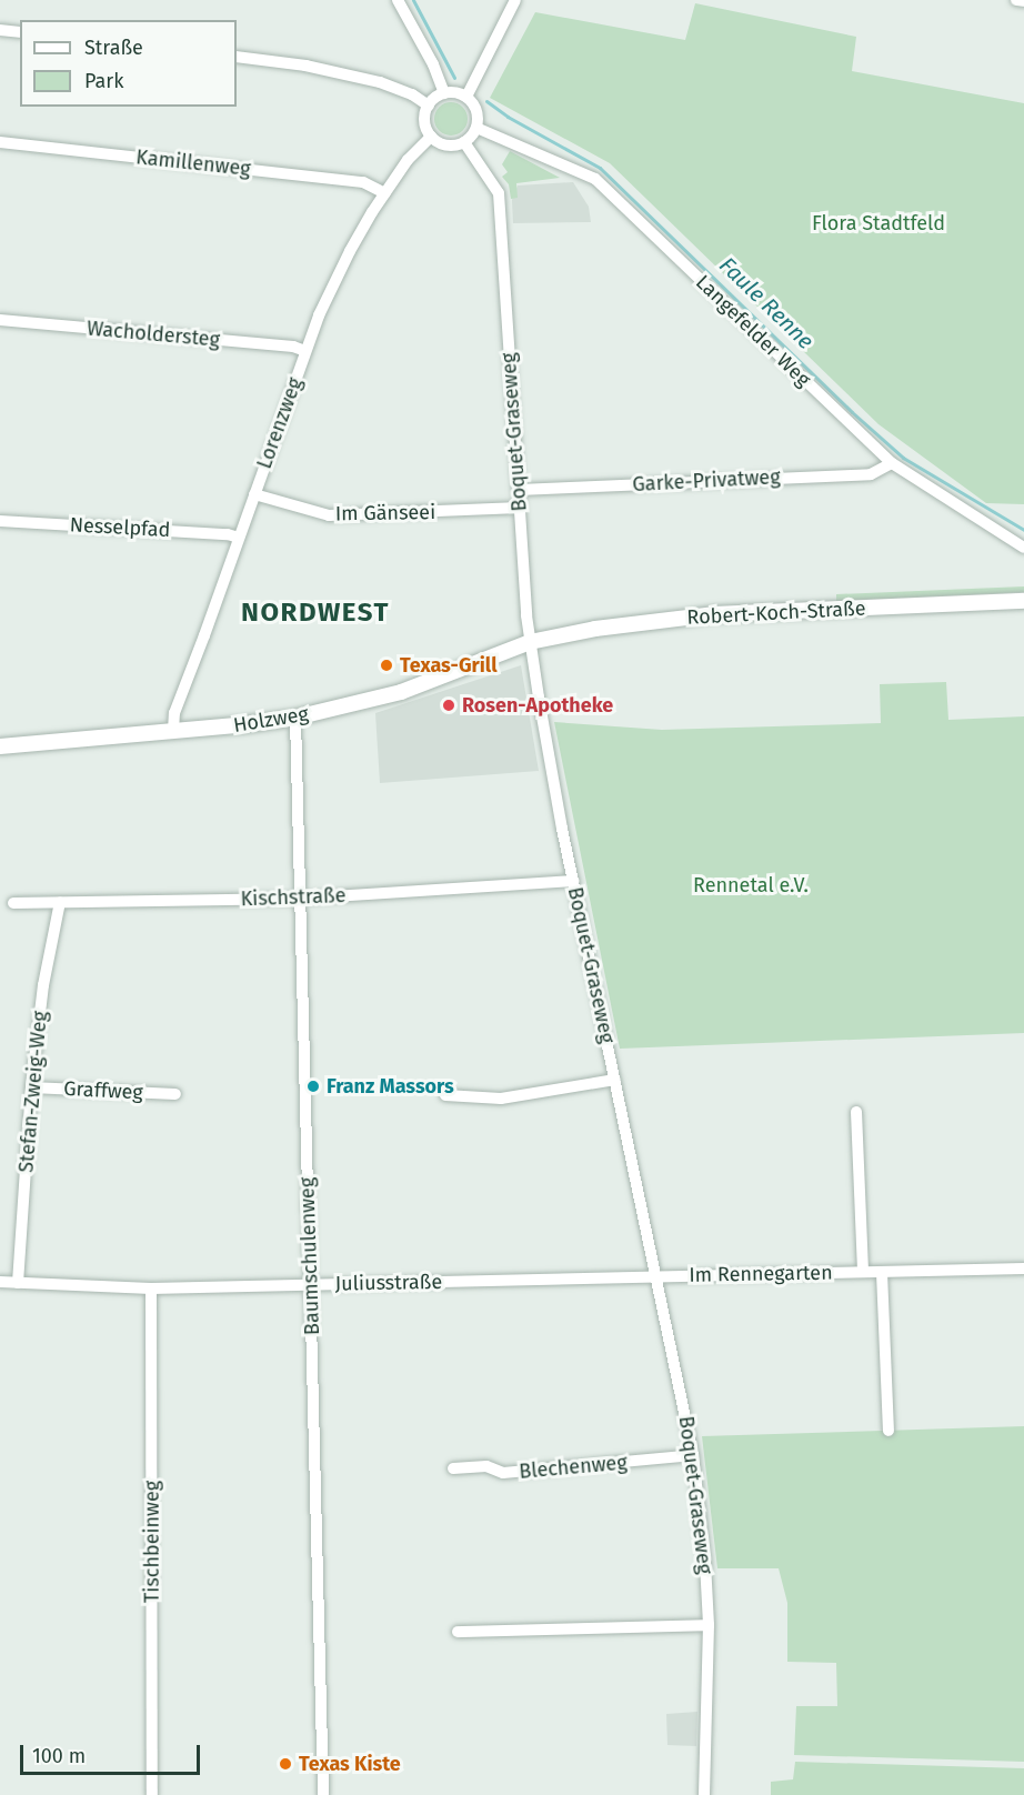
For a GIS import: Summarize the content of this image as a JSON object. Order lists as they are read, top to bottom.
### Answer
{
  "streets": {
    "street": [
      "Kamillenweg",
      "Langefelder Weg",
      "Wacholdersteg",
      "Lorenzweg",
      "Boquet-Graseweg",
      "Garke-Privatweg",
      "Im Gänseei",
      "Nesselpfad",
      "Robert-Koch-Straße",
      "Holzweg",
      "Kischstraße",
      "Graffweg",
      "Stefan-Zweig-Weg",
      "Baumschulenweg",
      "Im Rennegarten",
      "Juliusstraße",
      "Blechenweg",
      "Tischbeinweg"
    ]
  },
  "crossings": [
    ["Kamillenweg", "Lorenzweg"],
    ["Langefelder Weg", "Lorenzweg"],
    ["Langefelder Weg", "Boquet-Graseweg"],
    ["Langefelder Weg", "Garke-Privatweg"],
    ["Wacholdersteg", "Lorenzweg"],
    ["Lorenzweg", "Boquet-Graseweg"],
    ["Lorenzweg", "Im Gänseei"],
    ["Lorenzweg", "Nesselpfad"],
    ["Lorenzweg", "Holzweg"],
    ["Boquet-Graseweg", "Garke-Privatweg"],
    ["Boquet-Graseweg", "Im Gänseei"],
    ["Boquet-Graseweg", "Robert-Koch-Straße"],
    ["Boquet-Graseweg", "Holzweg"],
    ["Boquet-Graseweg", "Kischstraße"],
    ["Boquet-Graseweg", "Im Rennegarten"],
    ["Boquet-Graseweg", "Juliusstraße"],
    ["Boquet-Graseweg", "Blechenweg"],
    ["Robert-Koch-Straße", "Holzweg"],
    ["Holzweg", "Baumschulenweg"],
    ["Kischstraße", "Stefan-Zweig-Weg"],
    ["Kischstraße", "Baumschulenweg"],
    ["Graffweg", "Stefan-Zweig-Weg"],
    ["Stefan-Zweig-Weg", "Juliusstraße"],
    ["Baumschulenweg", "Juliusstraße"],
    ["Im Rennegarten", "Juliusstraße"],
    ["Juliusstraße", "Tischbeinweg"]
  ],
  "districts": ["NORDWEST"],
  "water": ["Faule Renne"],
  "parks": ["Flora Stadtfeld", "Rennetal e.V."],
  "places": [
    "Texas-Grill",
    "Rosen-Apotheke",
    "Franz Massors",
    "Texas Kiste"
  ],
  "legend": ["Straße", "Park"],
  "scale_bar": "100 m"
}
